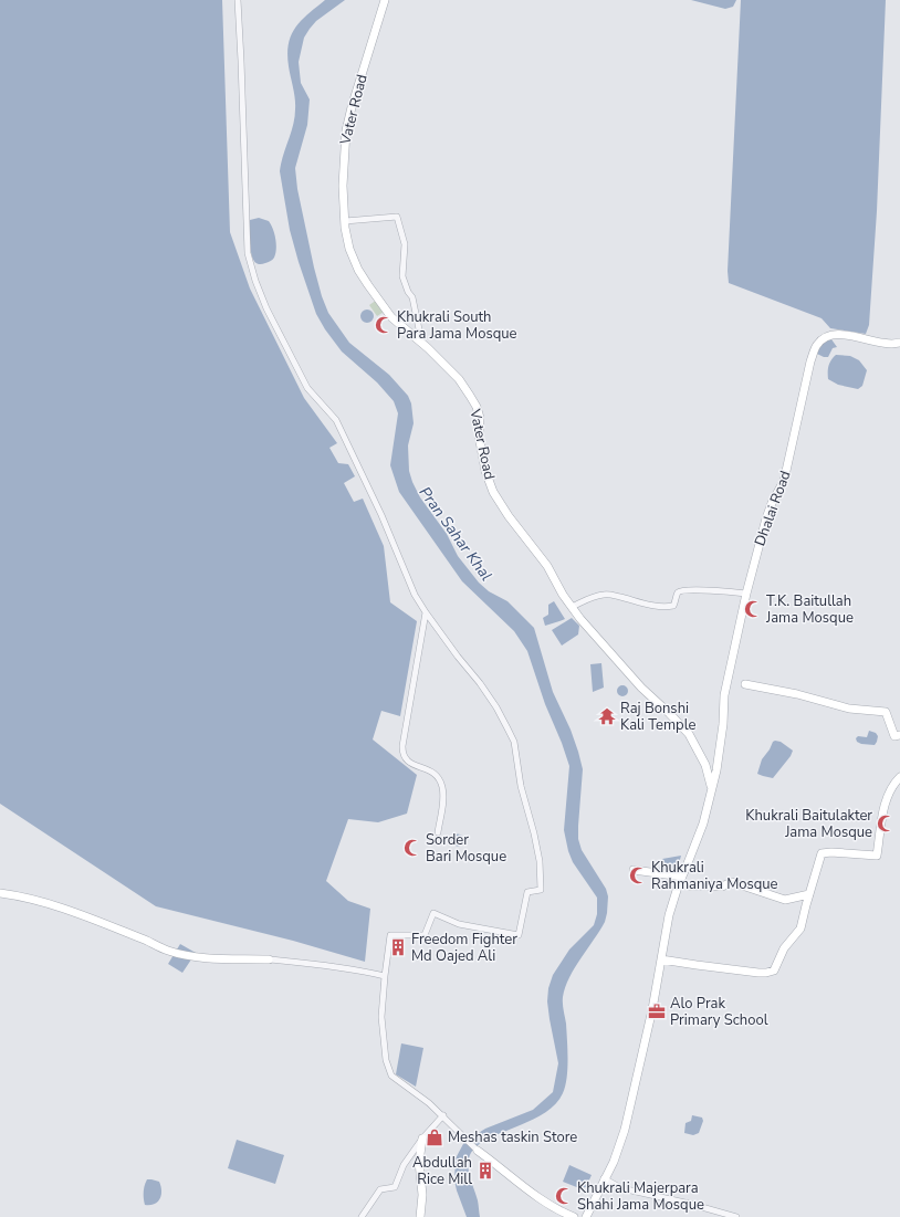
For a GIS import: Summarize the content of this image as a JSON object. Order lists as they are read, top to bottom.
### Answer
{
  "streets": {
    "street": ["Vater Road", "Dhalai Road"]
  },
  "crossings": [
    ["Vater Road", "Dhalai Road"]
  ],
  "water": ["Pran Sahar Khal"],
  "places": {
    "mosque": [
      "Khukrali South Para Jama Mosque",
      "T.K. Baitullah Jama Mosque",
      "Khukrali Baitulakter Jama Mosque",
      "Sorder Bari Mosque",
      "Khukrali Rahmaniya Mosque",
      "Khukrali Majerpara Shahi Jama Mosque"
    ],
    "temple": ["Raj Bonshi Kali Temple"],
    "building": ["Freedom Fighter Md Oajed Ali", "Abdullah Rice Mill"],
    "office": ["Alo Prak Primary School"],
    "shop": ["Meshas taskin Store"]
  }
}
